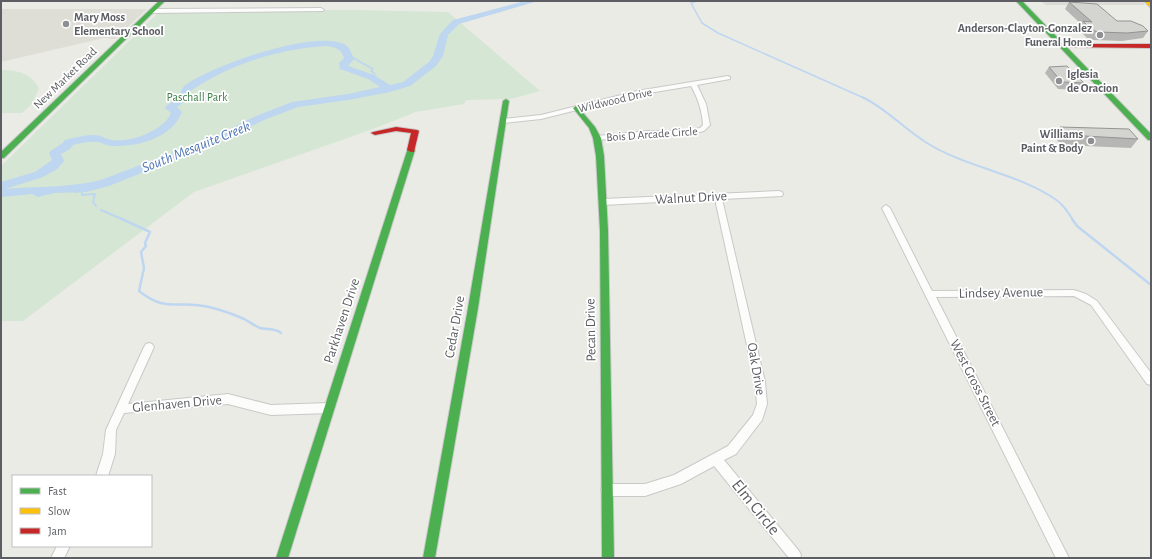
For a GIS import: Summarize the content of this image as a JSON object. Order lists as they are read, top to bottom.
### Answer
{
  "streets": {
    "street": [
      "New Market Road",
      "Wildwood Drive",
      "Bois D Arcade Circle",
      "Walnut Drive",
      "Lindsey Avenue",
      "Parkhaven Drive",
      "Cedar Drive",
      "Pecan Drive",
      "Oak Drive",
      "West Gross Street",
      "Glenhaven Drive",
      "Elm Circle"
    ]
  },
  "crossings": [
    ["Wildwood Drive", "Bois D Arcade Circle"],
    ["Wildwood Drive", "Cedar Drive"],
    ["Wildwood Drive", "Pecan Drive"],
    ["Bois D Arcade Circle", "Pecan Drive"],
    ["Walnut Drive", "Pecan Drive"],
    ["Walnut Drive", "Oak Drive"],
    ["Lindsey Avenue", "West Gross Street"],
    ["Parkhaven Drive", "Glenhaven Drive"],
    ["Pecan Drive", "Oak Drive"],
    ["Oak Drive", "Elm Circle"]
  ],
  "water": ["South Mesquite Creek"],
  "parks": ["Paschall Park"],
  "places": [
    "Mary Moss Elementary School",
    "Anderson-Clayton-Gonzalez Funeral Home",
    "Iglesia de Oracion",
    "Williams Paint & Body"
  ],
  "legend": ["Fast", "Slow", "Jam"]
}
